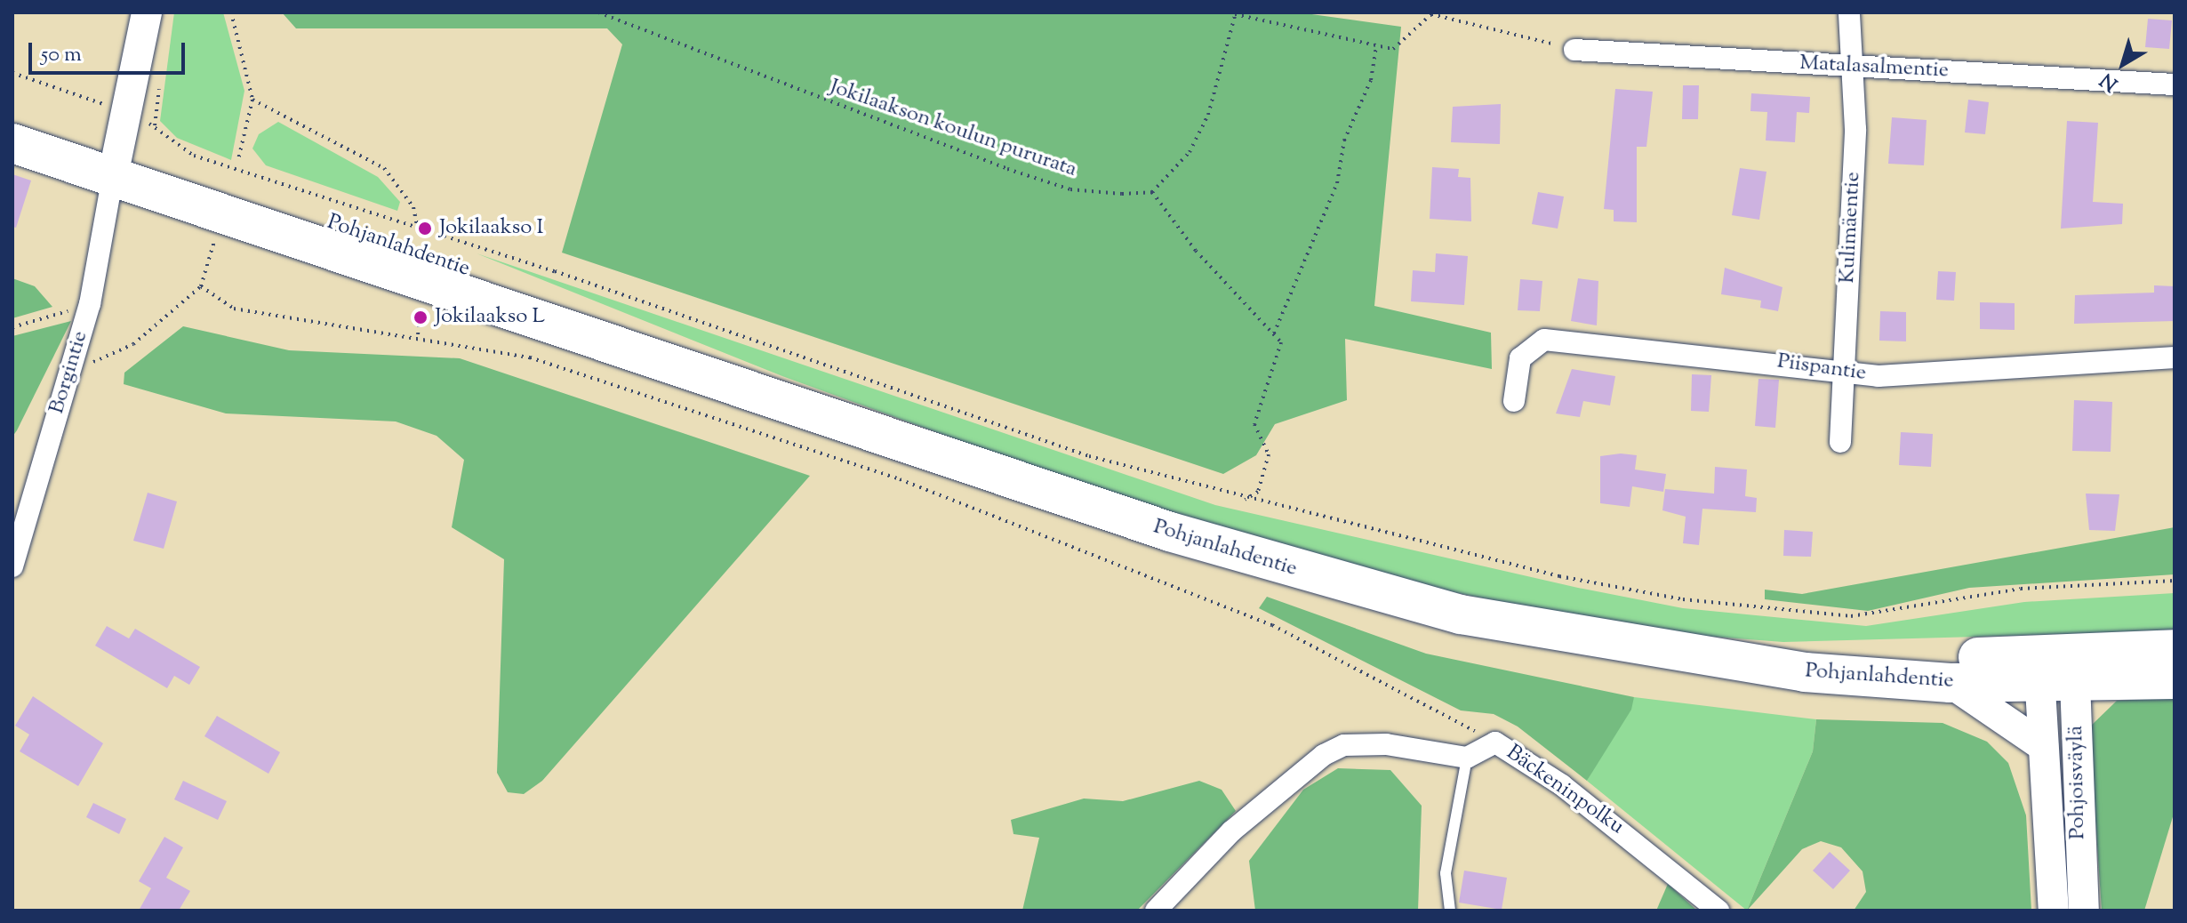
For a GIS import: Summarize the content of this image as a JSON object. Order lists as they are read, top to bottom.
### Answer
{
  "streets": {
    "highway": ["Pohjanlahdentie"],
    "main road": ["Pohjoisväylä"],
    "street": [
      "Matalasalmentie",
      "Kulimäentie",
      "Piispantie",
      "Borgintie",
      "Bäckeninpolku"
    ],
    "path": ["Jokilaakson koulun pururata"]
  },
  "crossings": [
    ["Matalasalmentie", "Kulimäentie"],
    ["Kulimäentie", "Piispantie"],
    ["Pohjanlahdentie", "Borgintie"],
    ["Pohjanlahdentie", "Pohjoisväylä"]
  ],
  "places": ["Jokilaakso I", "Jokilaakso L"],
  "scale_bar": "50 m",
  "north": "bottom left"
}
